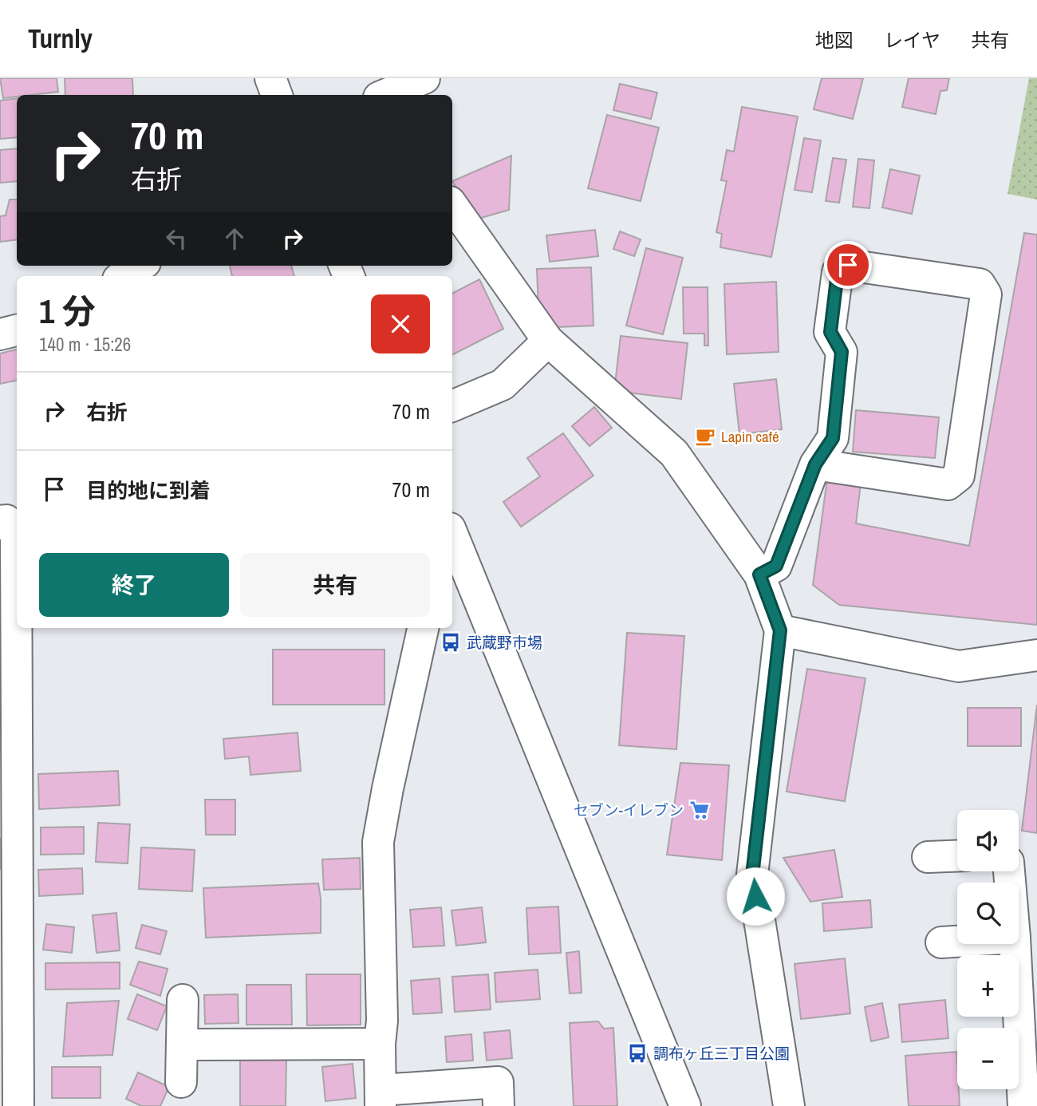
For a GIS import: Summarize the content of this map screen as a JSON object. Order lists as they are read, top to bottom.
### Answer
{
  "places": {
    "cafe": ["Lapin café"],
    "bus stop": ["武蔵野市場", "調布ヶ丘三丁目公園"],
    "supermarket": ["セブン-イレブン"]
  },
  "page": {
    "header": "Turnly",
    "nav": ["地図", "レイヤ", "共有"],
    "turn": ["70 m", "右折"],
    "heading": ["1 分", "140 m · 15:26"],
    "list": [
      {
        "name": "右折",
        "value": "70 m"
      },
      {
        "name": "目的地に到着",
        "value": "70 m"
      }
    ],
    "buttons": ["終了", "共有"],
    "map_buttons": ["+", "−"]
  }
}
